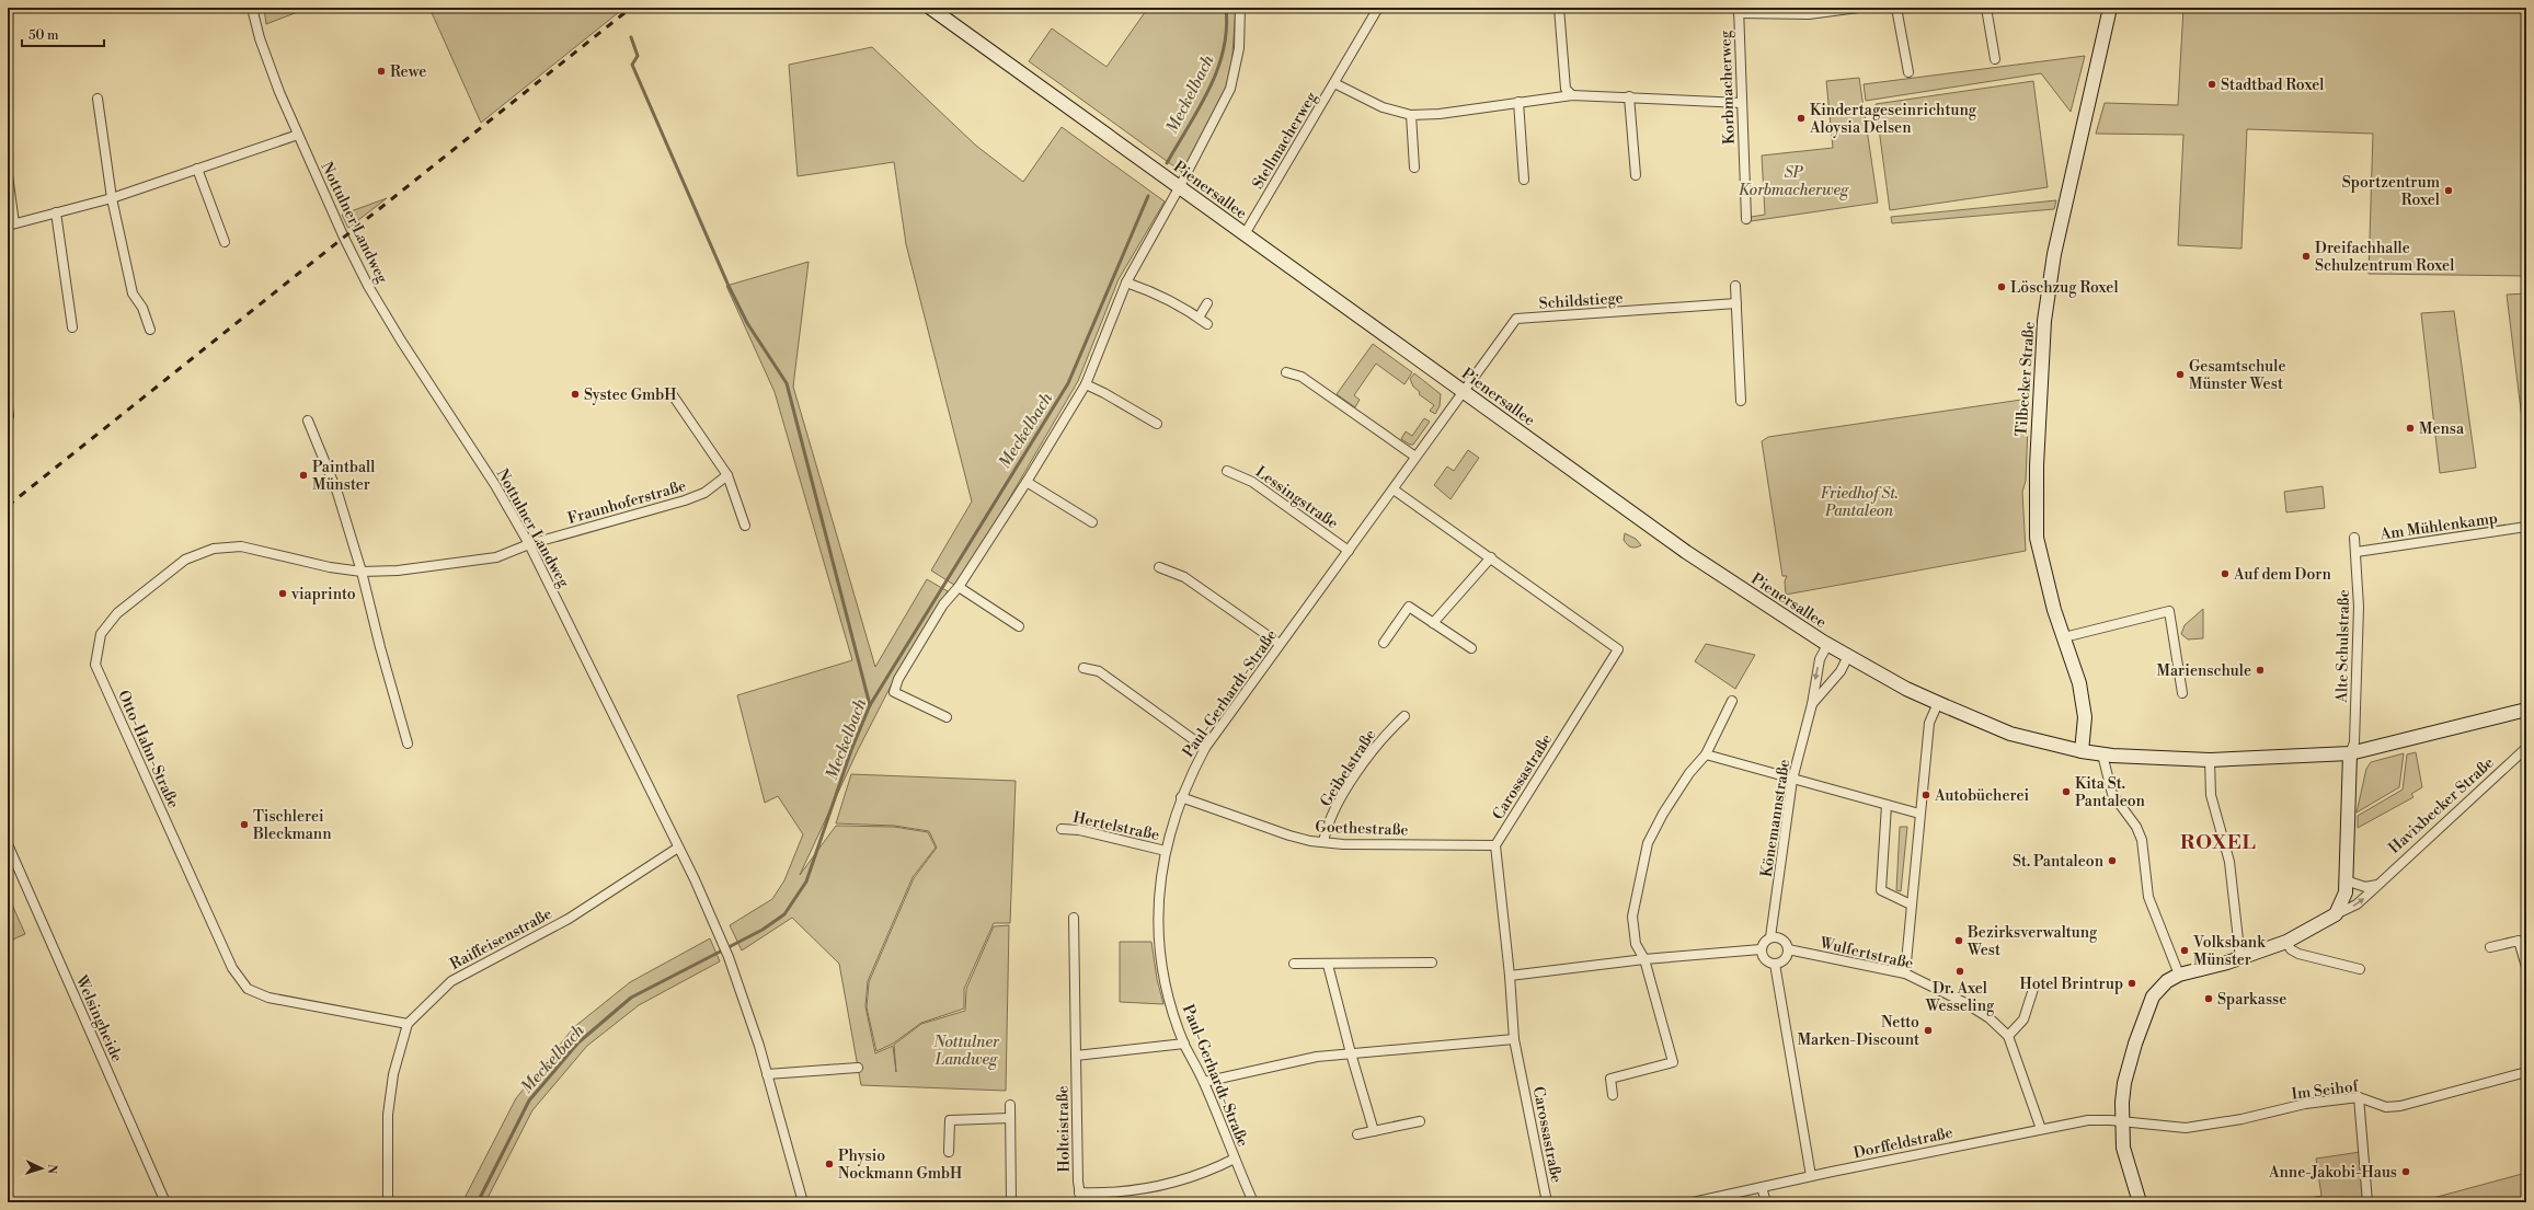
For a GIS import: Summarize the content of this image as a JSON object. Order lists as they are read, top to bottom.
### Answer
{
  "streets": {
    "main road": ["Pienersallee", "Tilbecker Straße", "Havixbecker Straße"],
    "street": [
      "Korbmacherweg",
      "Stellmacherweg",
      "Nottulner Landweg",
      "Schildstiege",
      "Lessingstraße",
      "Fraunhoferstraße",
      "Am Mühlenkamp",
      "Alte Schulstraße",
      "Paul-Gerhardt-Straße",
      "Otto-Hahn-Straße",
      "Geibelstraße",
      "Carossastraße",
      "Könemannstraße",
      "Hertelstraße",
      "Goethestraße",
      "Raiffeisenstraße",
      "Wulfertstraße",
      "Welsingheide",
      "Im Seihof",
      "Holteistraße",
      "Dorffeldstraße"
    ]
  },
  "crossings": [
    ["Korbmacherweg", "Stellmacherweg"],
    ["Stellmacherweg", "Pienersallee"],
    ["Pienersallee", "Schildstiege"],
    ["Pienersallee", "Tilbecker Straße"],
    ["Pienersallee", "Alte Schulstraße"],
    ["Pienersallee", "Paul-Gerhardt-Straße"],
    ["Pienersallee", "Könemannstraße"],
    ["Nottulner Landweg", "Fraunhoferstraße"],
    ["Nottulner Landweg", "Otto-Hahn-Straße"],
    ["Nottulner Landweg", "Raiffeisenstraße"],
    ["Schildstiege", "Paul-Gerhardt-Straße"],
    ["Lessingstraße", "Paul-Gerhardt-Straße"],
    ["Fraunhoferstraße", "Otto-Hahn-Straße"],
    ["Am Mühlenkamp", "Alte Schulstraße"],
    ["Paul-Gerhardt-Straße", "Carossastraße"],
    ["Paul-Gerhardt-Straße", "Hertelstraße"],
    ["Paul-Gerhardt-Straße", "Goethestraße"],
    ["Otto-Hahn-Straße", "Raiffeisenstraße"],
    ["Geibelstraße", "Goethestraße"],
    ["Carossastraße", "Goethestraße"],
    ["Könemannstraße", "Wulfertstraße"],
    ["Wulfertstraße", "Dorffeldstraße"],
    ["Im Seihof", "Dorffeldstraße"]
  ],
  "districts": ["ROXEL"],
  "water": ["Meckelbach"],
  "parks": ["SP Korbmacherweg", "Friedhof St. Pantaleon", "Nottulner Landweg"],
  "places": [
    "Rewe",
    "Stadtbad Roxel",
    "Kindertageseinrichtung Aloysia Delsen",
    "Sportzentrum Roxel",
    "Dreifachhalle Schulzentrum Roxel",
    "Löschzug Roxel",
    "Gesamtschule Münster West",
    "Systec GmbH",
    "Mensa",
    "Paintball Münster",
    "Auf dem Dorn",
    "viaprinto",
    "Marienschule",
    "Kita St. Pantaleon",
    "Autobücherei",
    "Tischlerei Bleckmann",
    "St. Pantaleon",
    "Bezirksverwaltung West",
    "Volksbank Münster",
    "Dr. Axel Wesseling",
    "Hotel Brintrup",
    "Sparkasse",
    "Netto Marken-Discount",
    "Physio Nockmann GmbH",
    "Anne-Jakobi-Haus"
  ],
  "scale_bar": "50 m",
  "north": "right"
}
